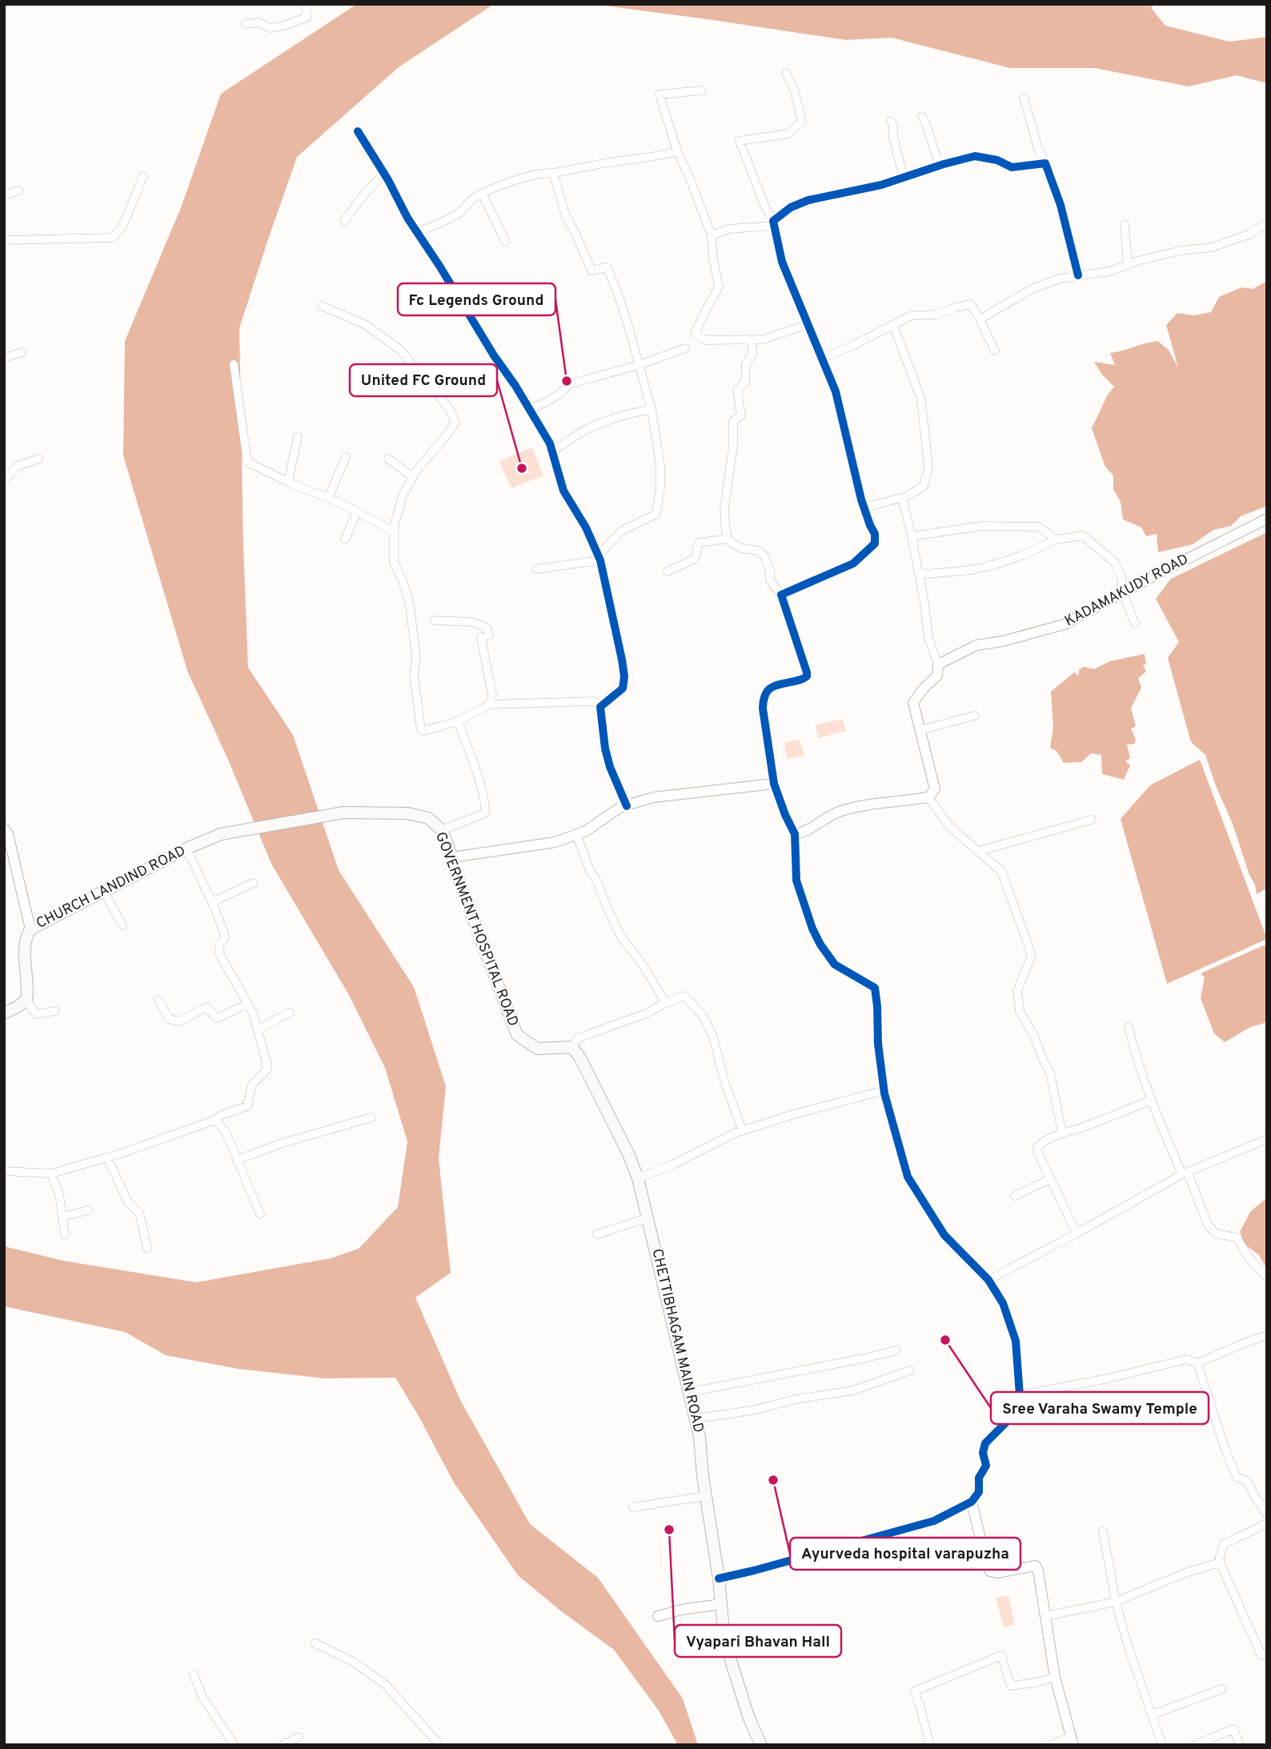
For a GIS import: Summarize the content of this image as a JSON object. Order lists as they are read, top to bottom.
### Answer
{
  "streets": {
    "main road": ["CHURCH LANDIND ROAD", "GOVERNMENT HOSPITAL ROAD", "CHETTIBHAGAM MAIN ROAD"],
    "street": ["KADAMAKUDY ROAD"]
  },
  "crossings": [
    ["CHURCH LANDIND ROAD", "GOVERNMENT HOSPITAL ROAD"],
    ["GOVERNMENT HOSPITAL ROAD", "CHETTIBHAGAM MAIN ROAD"]
  ],
  "places": [
    "Fc Legends Ground",
    "United FC Ground",
    "Sree Varaha Swamy Temple",
    "Ayurveda hospital varapuzha",
    "Vyapari Bhavan Hall"
  ]
}
